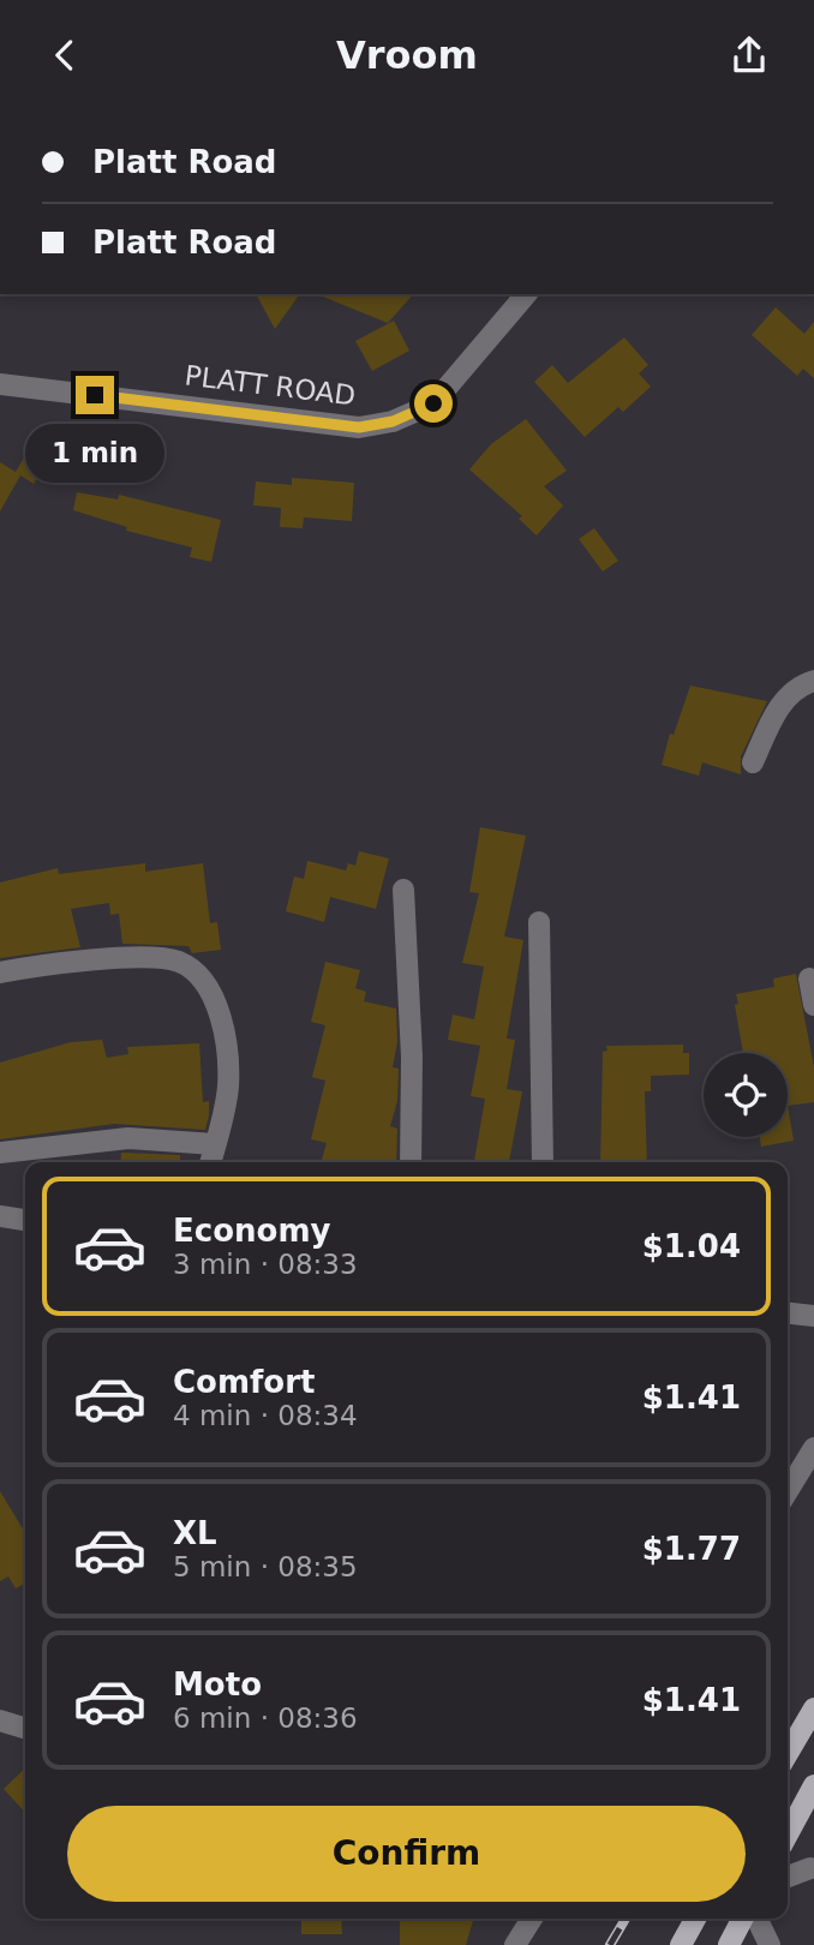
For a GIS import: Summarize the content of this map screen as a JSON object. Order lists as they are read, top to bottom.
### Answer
{
  "streets": {
    "street": ["PLATT ROAD"]
  },
  "page": {
    "header": "Vroom",
    "banner": ["Platt Road", "Platt Road"],
    "bubble": "1 min",
    "list": [
      {
        "name": "Economy",
        "note": "3 min · 08:33",
        "value": "$1.04"
      },
      {
        "name": "Comfort",
        "note": "4 min · 08:34",
        "value": "$1.41"
      },
      {
        "name": "XL",
        "note": "5 min · 08:35",
        "value": "$1.77"
      },
      {
        "name": "Moto",
        "note": "6 min · 08:36",
        "value": "$1.41"
      }
    ],
    "buttons": "Confirm"
  }
}
